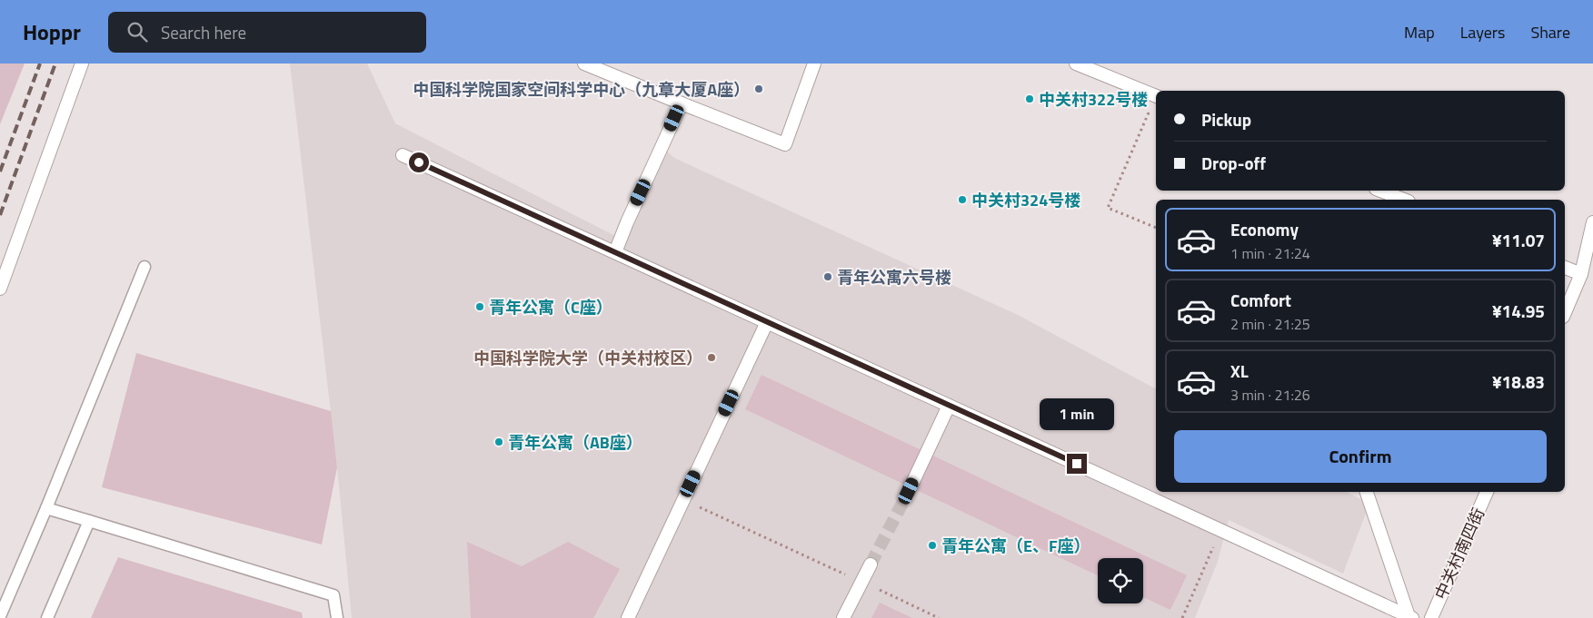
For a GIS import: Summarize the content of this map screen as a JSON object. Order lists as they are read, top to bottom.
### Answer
{
  "streets": {
    "street": ["中关村南四街"]
  },
  "places": [
    "中国科学院国家空间科学中心（九章大厦A座）",
    "中关村322号楼",
    "中关村324号楼",
    "青年公寓六号楼",
    "青年公寓（C座）",
    "中国科学院大学（中关村校区）",
    "青年公寓（AB座）",
    "青年公寓（E、F座）"
  ],
  "page": {
    "header": "Hoppr",
    "search": "Search here",
    "nav": ["Map", "Layers", "Share"],
    "banner": ["Pickup", "Drop-off"],
    "list": [
      {
        "name": "Economy",
        "note": "1 min · 21:24",
        "value": "¥11.07"
      },
      {
        "name": "Comfort",
        "note": "2 min · 21:25",
        "value": "¥14.95"
      },
      {
        "name": "XL",
        "note": "3 min · 21:26",
        "value": "¥18.83"
      }
    ],
    "bubble": "1 min",
    "buttons": "Confirm"
  }
}
